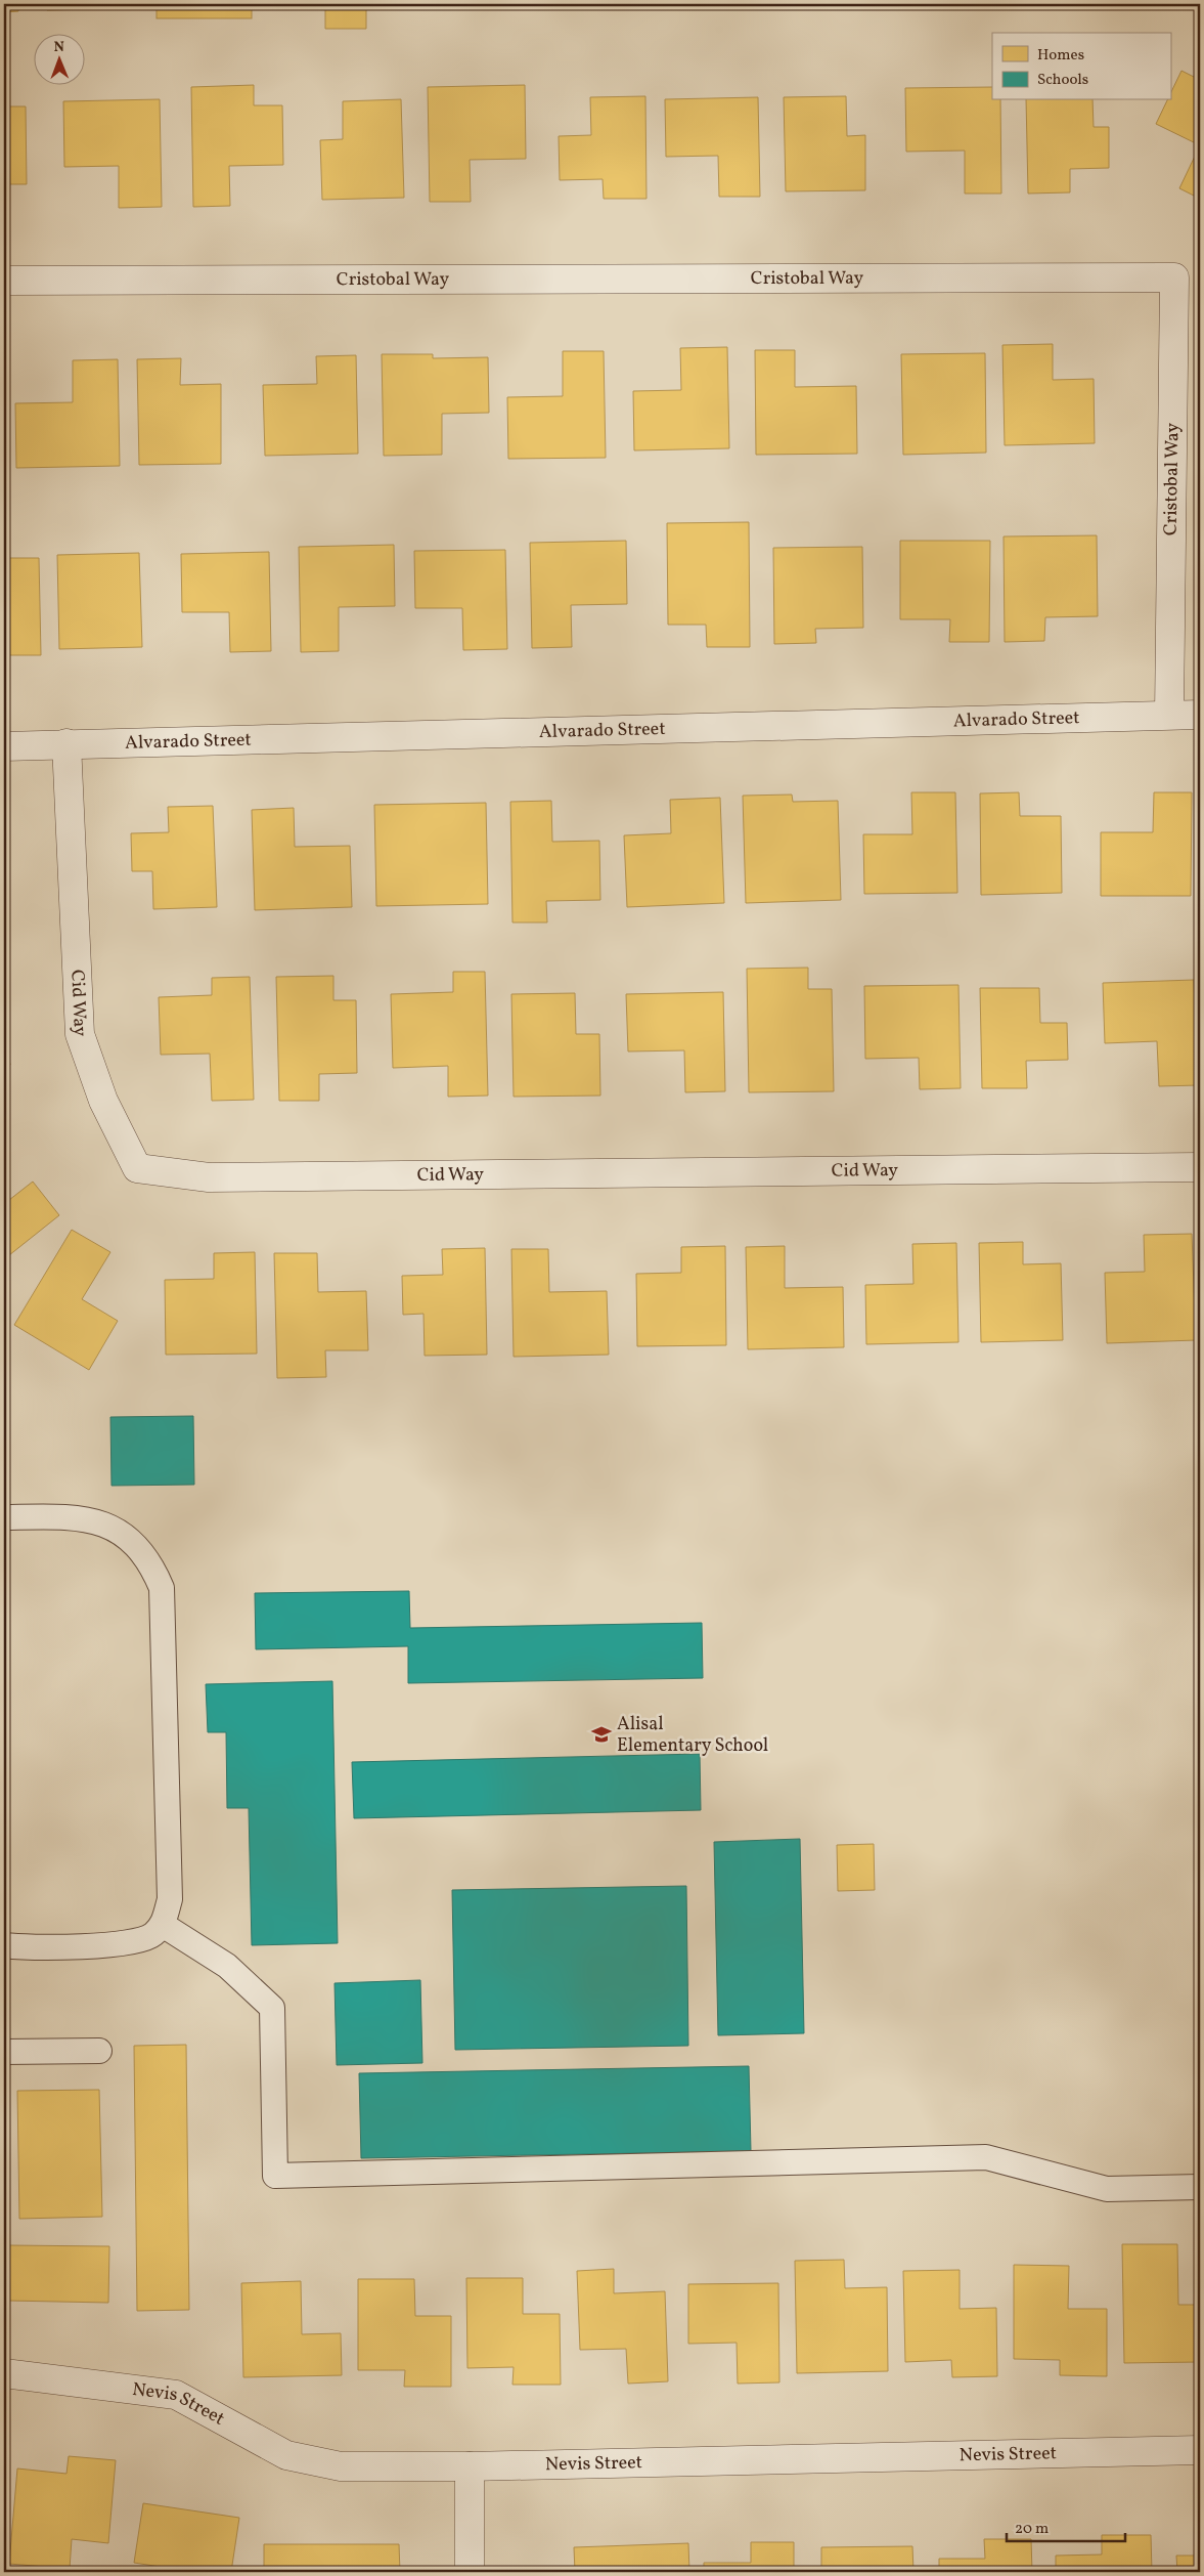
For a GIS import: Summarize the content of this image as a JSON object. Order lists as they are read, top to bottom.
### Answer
{
  "streets": {
    "street": [
      "Cristobal Way",
      "Alvarado Street",
      "Cid Way",
      "Nevis Street"
    ]
  },
  "crossings": [
    ["Cristobal Way", "Alvarado Street"],
    ["Alvarado Street", "Cid Way"]
  ],
  "places": {
    "school or university": ["Alisal Elementary School"]
  },
  "legend": ["Homes", "Schools"],
  "scale_bar": "20 m",
  "north": "top"
}
